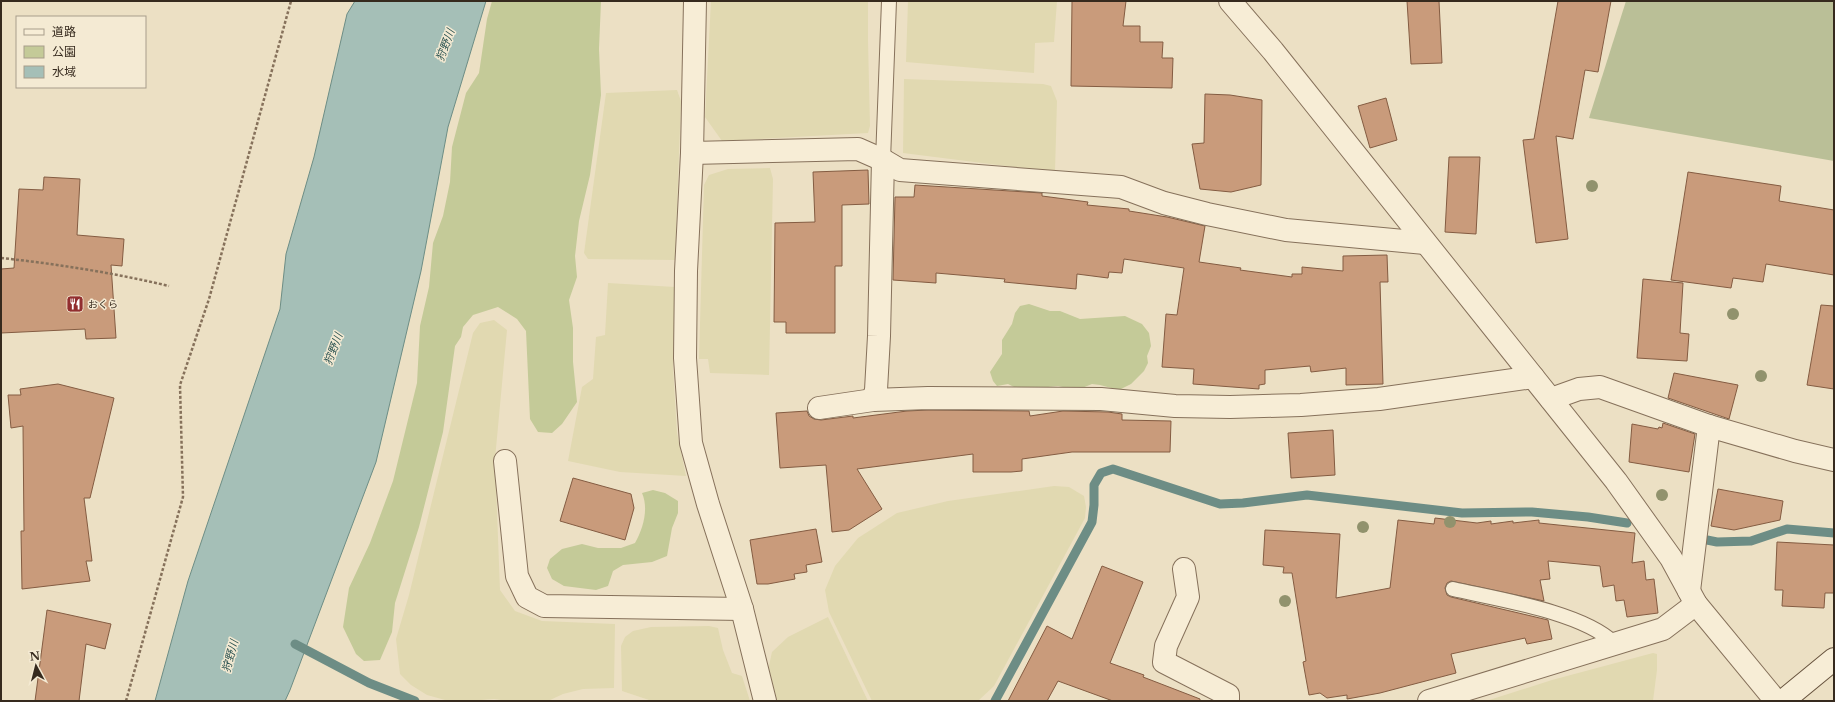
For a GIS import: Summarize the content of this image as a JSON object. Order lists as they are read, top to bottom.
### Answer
{
  "water": ["狩野川"],
  "places": {
    "restaurant": ["おくら"]
  },
  "legend": ["道路", "公園", "水域"],
  "north": "top"
}
